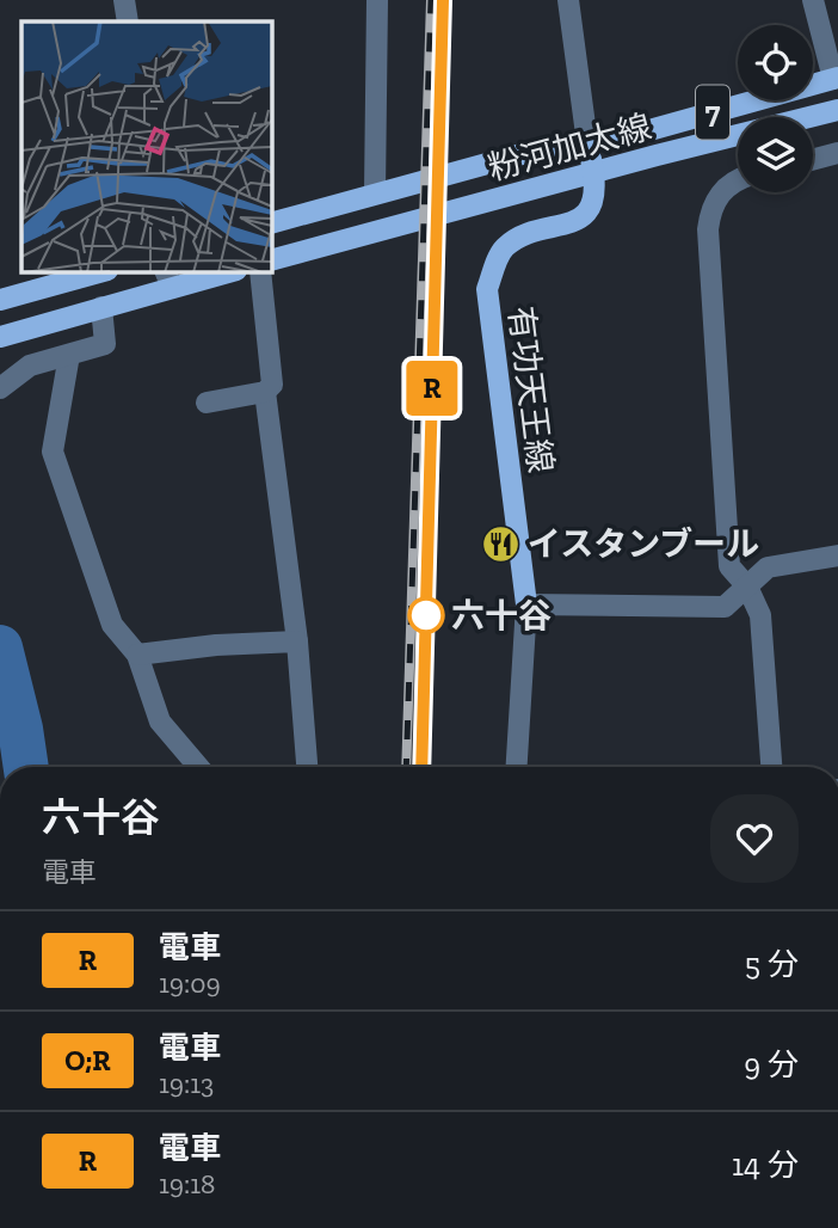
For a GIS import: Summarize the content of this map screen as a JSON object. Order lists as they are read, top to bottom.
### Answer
{
  "streets": {
    "main road": ["7", "粉河加太線", "有功天王線"]
  },
  "crossings": [
    ["粉河加太線", "有功天王線"]
  ],
  "places": {
    "restaurant": ["イスタンブール"],
    "other": ["六十谷"]
  },
  "page": {
    "on_map": "R",
    "heading": ["六十谷", "電車"],
    "list": [
      {
        "mark": "R",
        "name": "電車",
        "note": "19:09",
        "value": "5 分"
      },
      {
        "mark": "O;R",
        "name": "電車",
        "note": "19:13",
        "value": "9 分"
      },
      {
        "mark": "R",
        "name": "電車",
        "note": "19:18",
        "value": "14 分"
      }
    ]
  }
}
